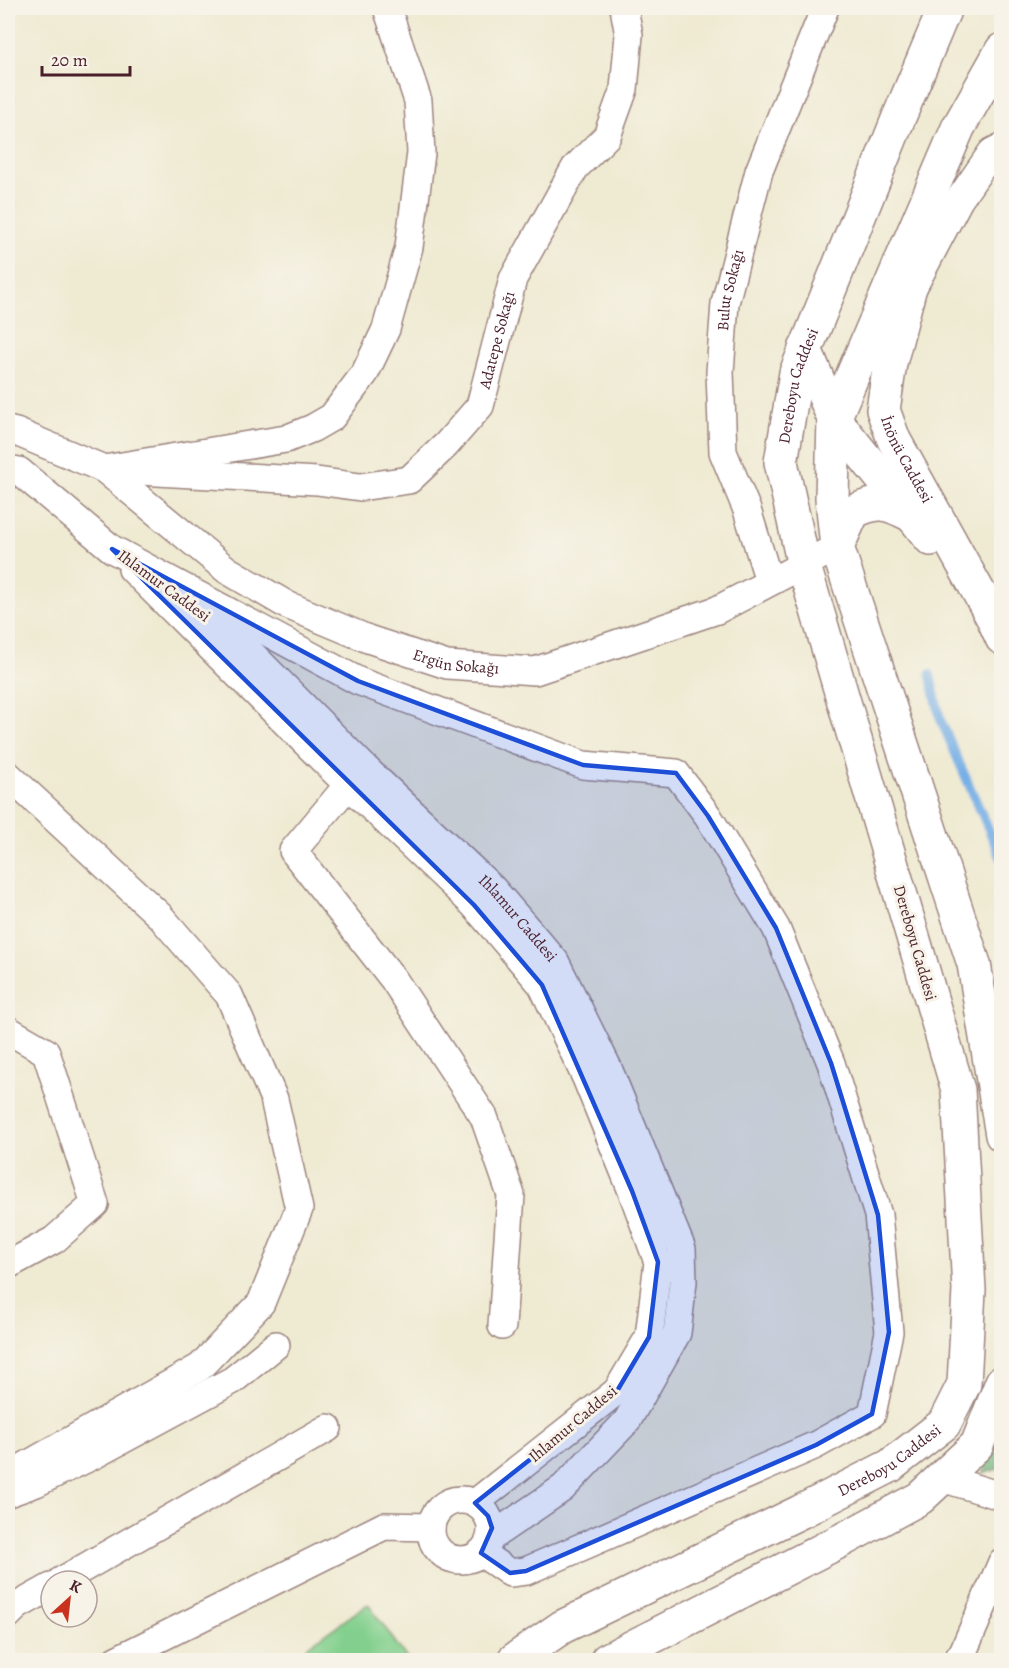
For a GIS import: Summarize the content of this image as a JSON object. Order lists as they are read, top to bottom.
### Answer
{
  "streets": {
    "main road": ["Dereboyu Caddesi", "İnönü Caddesi"],
    "street": [
      "Bulut Sokağı",
      "Adatepe Sokağı",
      "Ihlamur Caddesi",
      "Ergün Sokağı"
    ]
  },
  "crossings": [
    ["Bulut Sokağı", "Ergün Sokağı"],
    ["Adatepe Sokağı", "Ergün Sokağı"],
    ["Dereboyu Caddesi", "Ergün Sokağı"]
  ],
  "scale_bar": "20 m",
  "north": "top right"
}
